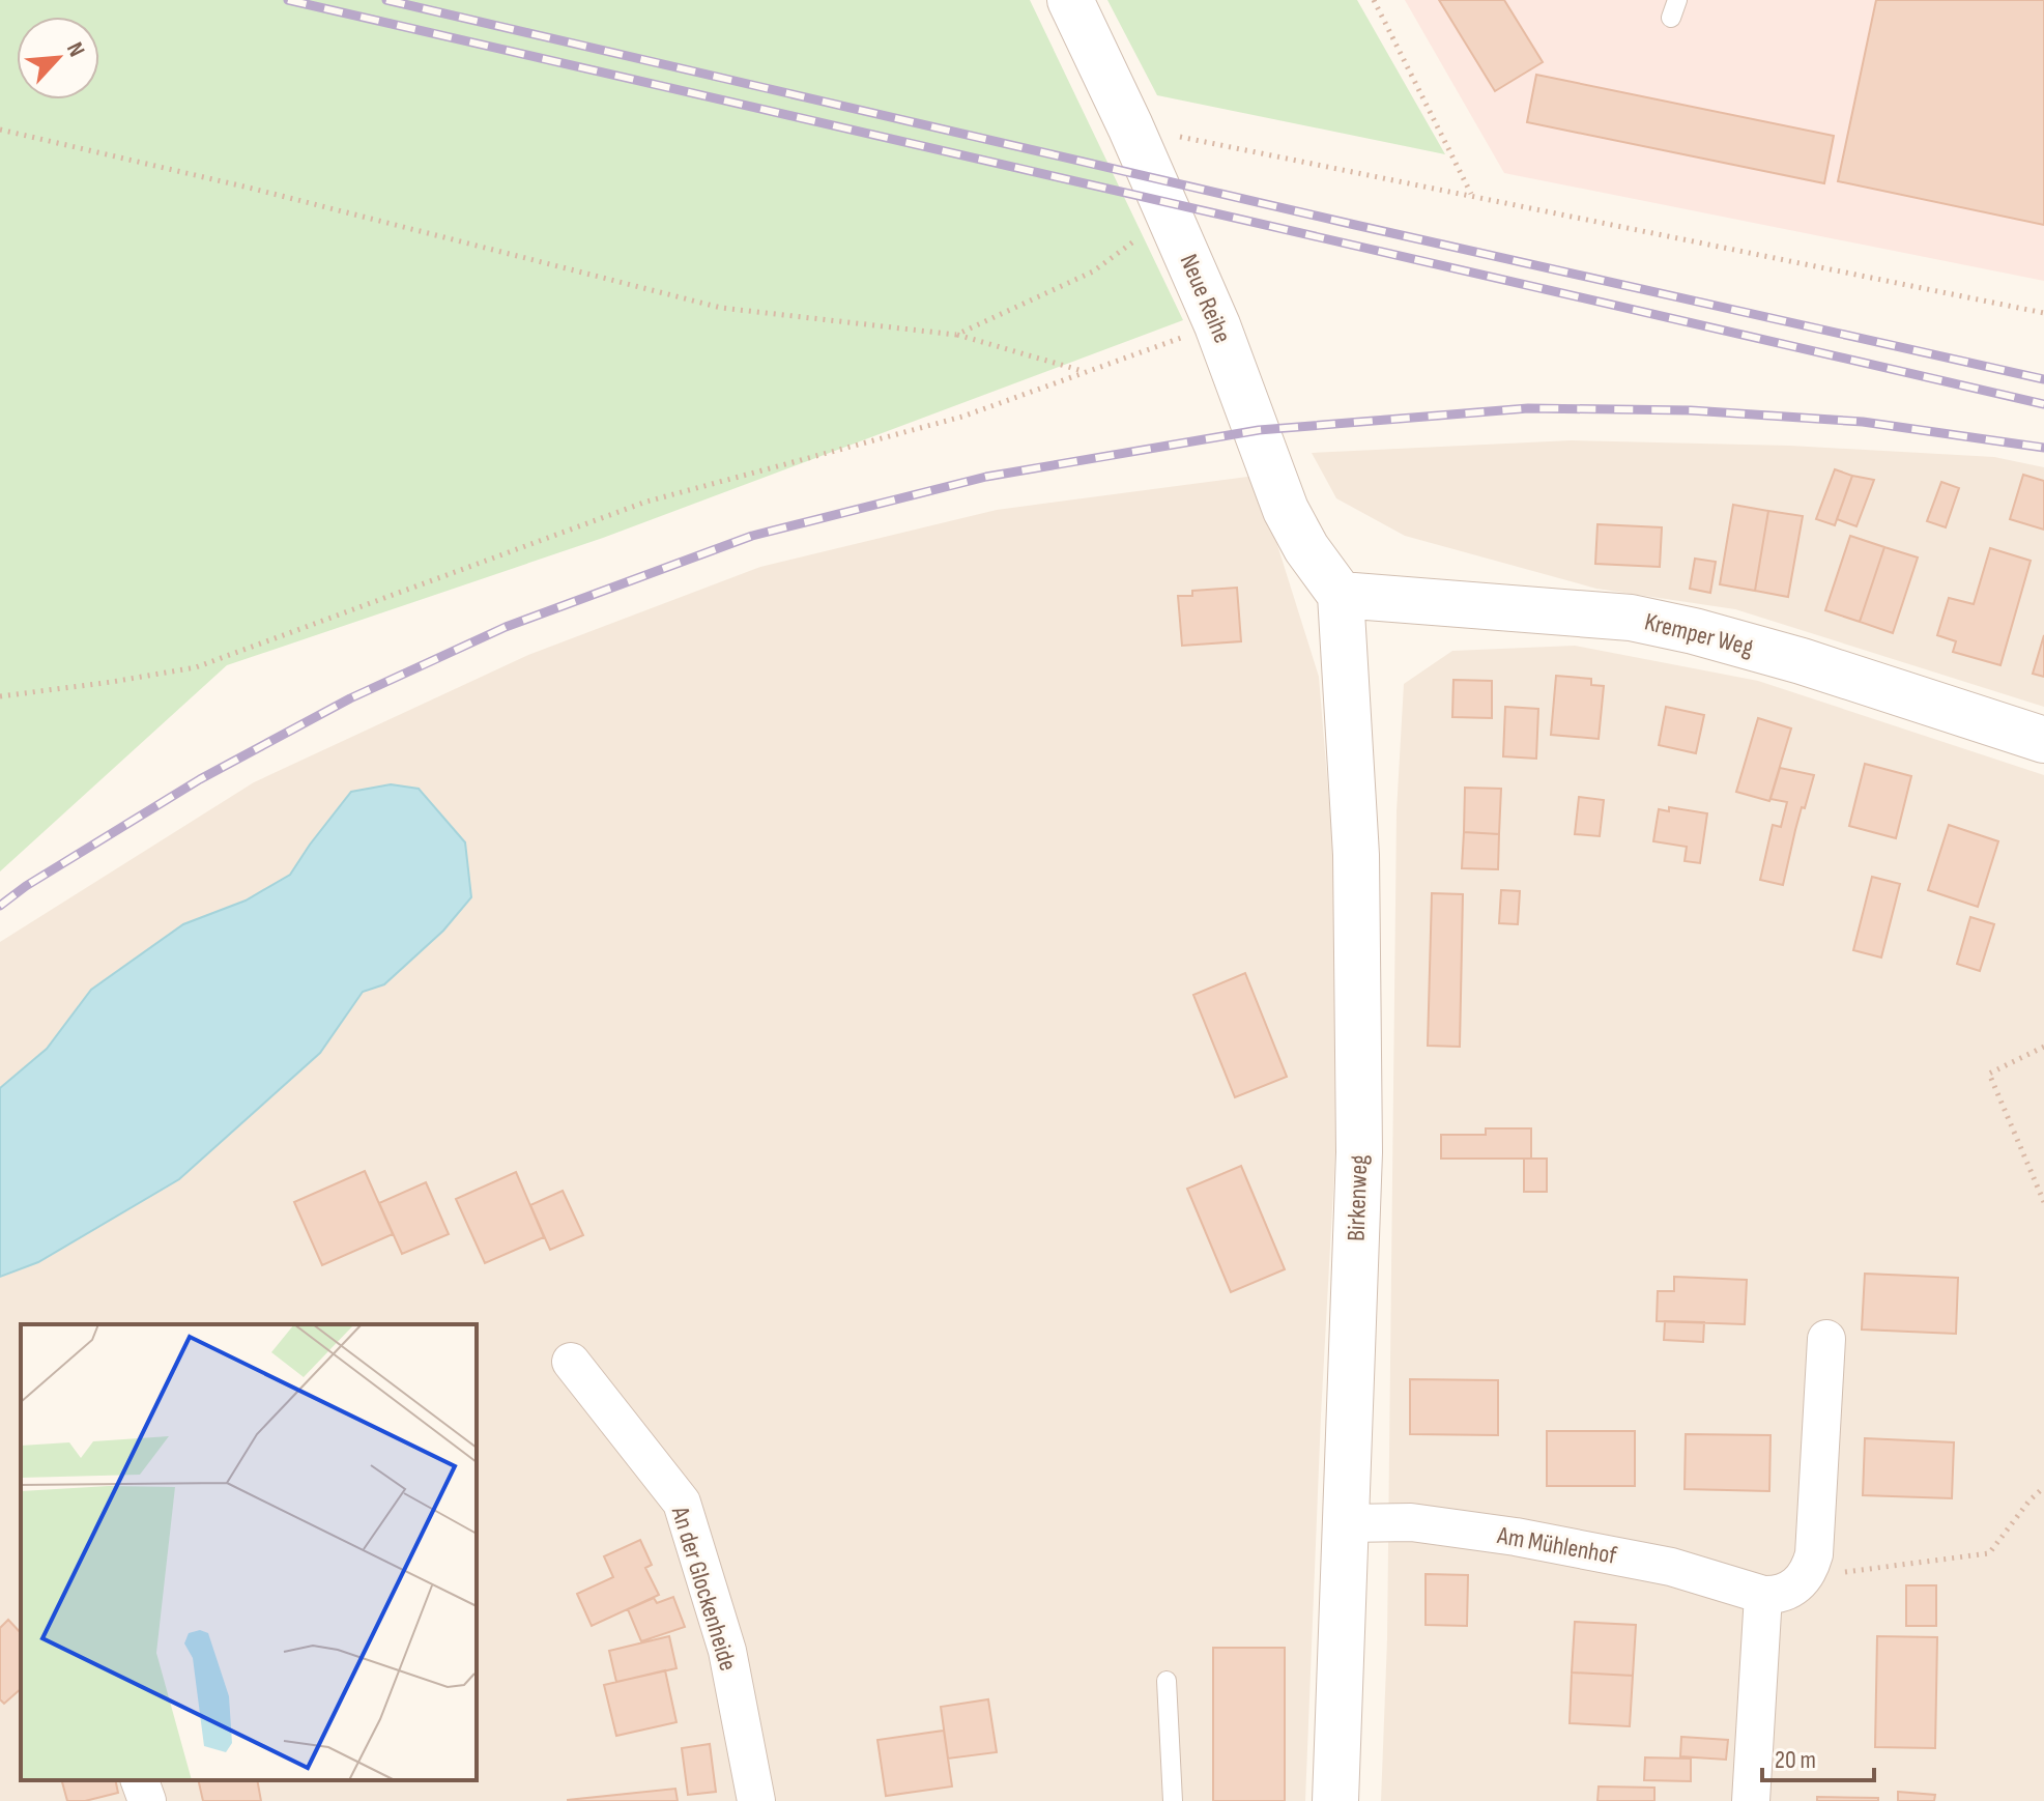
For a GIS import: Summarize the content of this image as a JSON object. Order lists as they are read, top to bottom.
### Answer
{
  "streets": {
    "street": [
      "Neue Reihe",
      "Kremper Weg",
      "Birkenweg",
      "Am Mühlenhof",
      "An der Glockenheide"
    ]
  },
  "crossings": [
    ["Neue Reihe", "Kremper Weg"],
    ["Neue Reihe", "Birkenweg"],
    ["Kremper Weg", "Birkenweg"],
    ["Birkenweg", "Am Mühlenhof"]
  ],
  "scale_bar": "20 m",
  "north": "top right"
}
